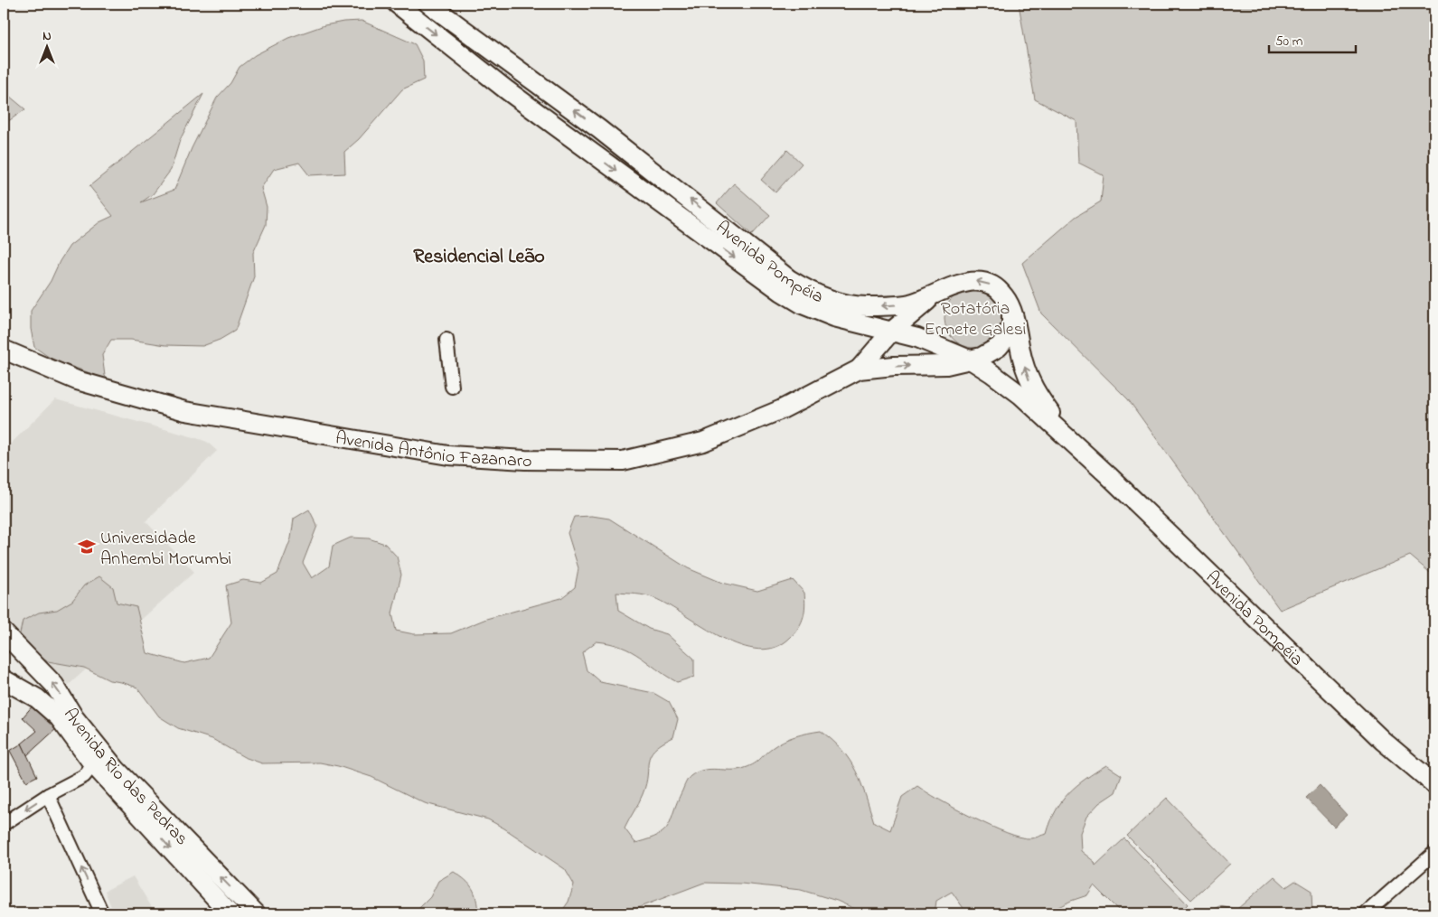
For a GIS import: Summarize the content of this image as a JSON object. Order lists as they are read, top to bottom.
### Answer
{
  "streets": {
    "main road": ["Avenida Pompéia", "Avenida Antônio Fazanaro", "Avenida Rio das Pedras"]
  },
  "crossings": [
    ["Avenida Pompéia", "Avenida Antônio Fazanaro"]
  ],
  "districts": ["Residencial Leão"],
  "parks": ["Rotatória Ermete Galesi"],
  "places": {
    "school or university": ["Universidade Anhembi Morumbi"]
  },
  "scale_bar": "50 m",
  "north": "top"
}
